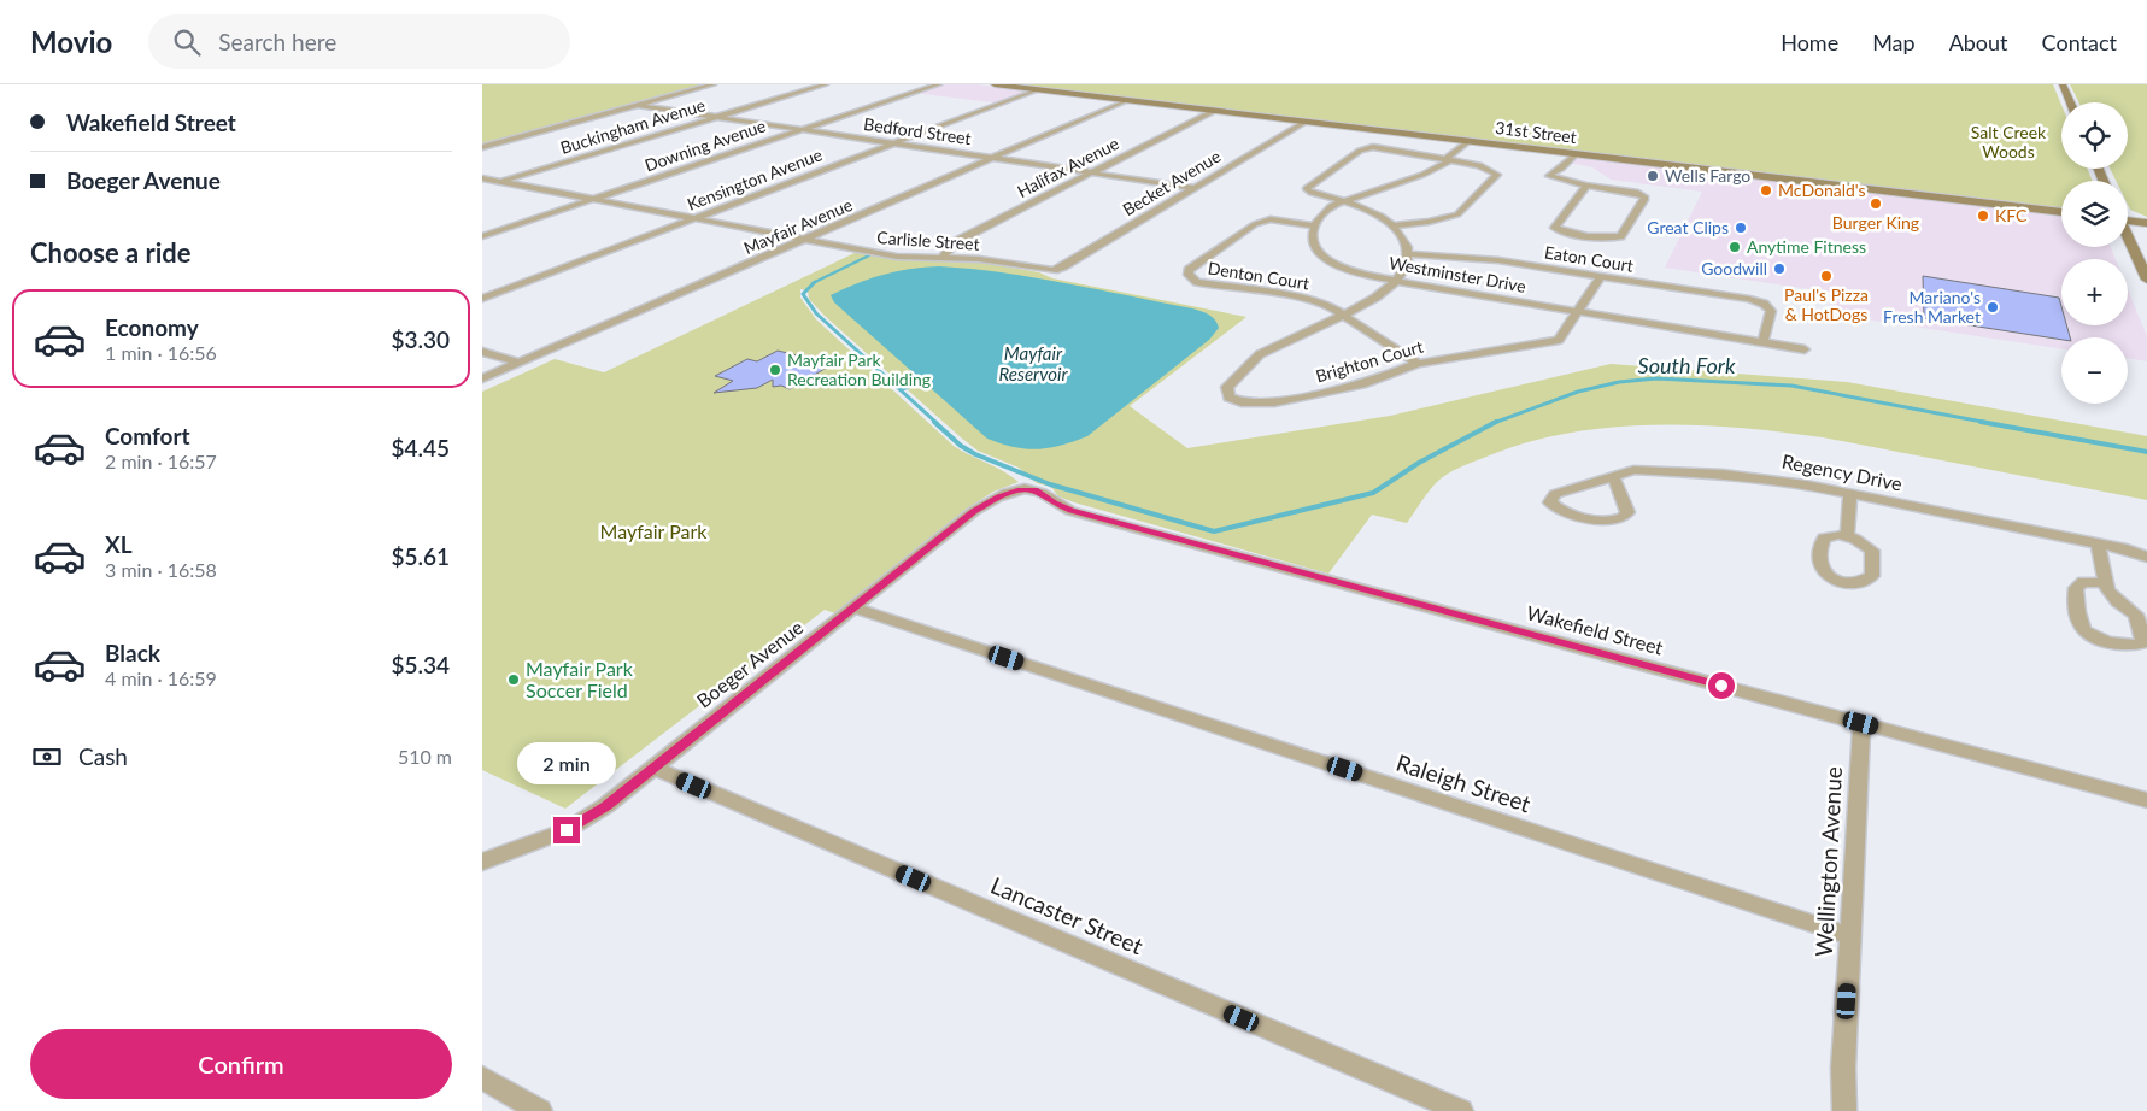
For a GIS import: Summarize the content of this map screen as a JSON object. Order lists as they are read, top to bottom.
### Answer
{
  "streets": {
    "main road": ["31st Street"],
    "street": [
      "Buckingham Avenue",
      "Bedford Street",
      "Downing Avenue",
      "Halifax Avenue",
      "Kensington Avenue",
      "Becket Avenue",
      "Mayfair Avenue",
      "Carlisle Street",
      "Eaton Court",
      "Westminster Drive",
      "Denton Court",
      "Brighton Court",
      "Regency Drive",
      "Wakefield Street",
      "Boeger Avenue",
      "Raleigh Street",
      "Wellington Avenue",
      "Lancaster Street"
    ]
  },
  "crossings": [
    ["Buckingham Avenue", "Bedford Street"],
    ["Buckingham Avenue", "Carlisle Street"],
    ["Bedford Street", "Downing Avenue"],
    ["Bedford Street", "Halifax Avenue"],
    ["Bedford Street", "Kensington Avenue"],
    ["Bedford Street", "Becket Avenue"],
    ["Bedford Street", "Mayfair Avenue"],
    ["31st Street", "Halifax Avenue"],
    ["31st Street", "Kensington Avenue"],
    ["31st Street", "Becket Avenue"],
    ["31st Street", "Mayfair Avenue"],
    ["Downing Avenue", "Carlisle Street"],
    ["Halifax Avenue", "Carlisle Street"],
    ["Kensington Avenue", "Carlisle Street"],
    ["Becket Avenue", "Carlisle Street"],
    ["Mayfair Avenue", "Carlisle Street"],
    ["Eaton Court", "Westminster Drive"],
    ["Eaton Court", "Denton Court"],
    ["Eaton Court", "Brighton Court"],
    ["Westminster Drive", "Denton Court"],
    ["Westminster Drive", "Brighton Court"],
    ["Denton Court", "Brighton Court"],
    ["Wakefield Street", "Boeger Avenue"],
    ["Wakefield Street", "Wellington Avenue"],
    ["Boeger Avenue", "Raleigh Street"],
    ["Boeger Avenue", "Lancaster Street"],
    ["Raleigh Street", "Wellington Avenue"]
  ],
  "water": ["Mayfair Reservoir", "South Fork"],
  "parks": ["Salt Creek Woods", "Mayfair Park"],
  "places": [
    "Wells Fargo",
    "McDonald's",
    "Burger King",
    "KFC",
    "Great Clips",
    "Anytime Fitness",
    "Goodwill",
    "Paul's Pizza & HotDogs",
    "Mariano's Fresh Market",
    "Mayfair Park Recreation Building",
    "Mayfair Park Soccer Field"
  ],
  "page": {
    "header": "Movio",
    "search": "Search here",
    "nav": [
      "Home",
      "Map",
      "About",
      "Contact"
    ],
    "banner": ["Wakefield Street", "Boeger Avenue"],
    "map_buttons": ["+", "−"],
    "heading": "Choose a ride",
    "list": [
      {
        "name": "Economy",
        "note": "1 min · 16:56",
        "value": "$3.30"
      },
      {
        "name": "Comfort",
        "note": "2 min · 16:57",
        "value": "$4.45"
      },
      {
        "name": "XL",
        "note": "3 min · 16:58",
        "value": "$5.61"
      },
      {
        "name": "Black",
        "note": "4 min · 16:59",
        "value": "$5.34"
      }
    ],
    "pay": ["Cash", "510 m"],
    "bubble": "2 min",
    "buttons": "Confirm"
  }
}
